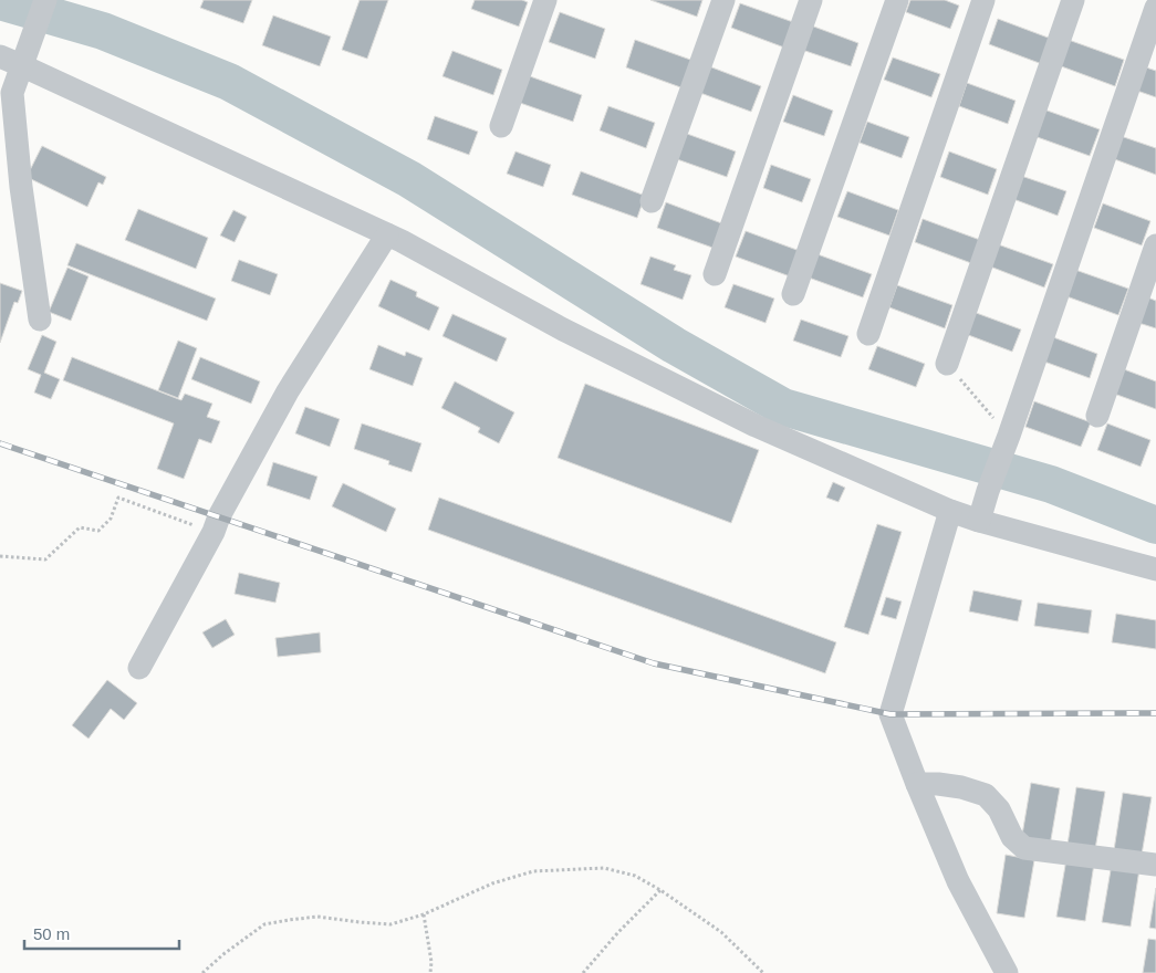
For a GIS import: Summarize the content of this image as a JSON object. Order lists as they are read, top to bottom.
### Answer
{
  "scale_bar": "50 m"
}
